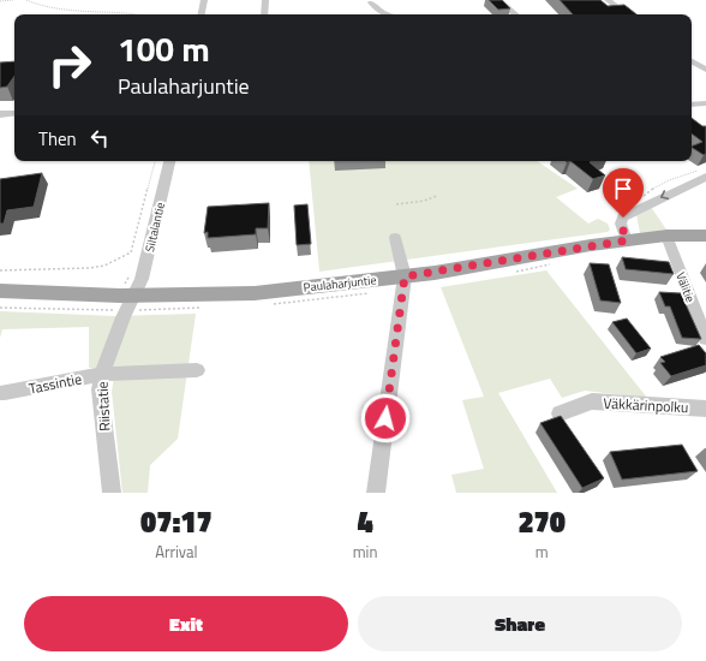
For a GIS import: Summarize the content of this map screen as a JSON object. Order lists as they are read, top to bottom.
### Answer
{
  "streets": {
    "main road": ["Paulaharjuntie"],
    "street": [
      "Siltalantie",
      "Välitie",
      "Tassintie",
      "Väkkärinpolku",
      "Riistatie"
    ]
  },
  "crossings": [
    ["Siltalantie", "Paulaharjuntie"],
    ["Siltalantie", "Riistatie"],
    ["Paulaharjuntie", "Välitie"],
    ["Paulaharjuntie", "Riistatie"],
    ["Tassintie", "Riistatie"]
  ],
  "page": {
    "turn": ["100 m", "Paulaharjuntie"],
    "then": "Then",
    "eta": [
      "07:17",
      "Arrival",
      "4",
      "min",
      "270",
      "m"
    ],
    "buttons": ["Exit", "Share"]
  }
}
